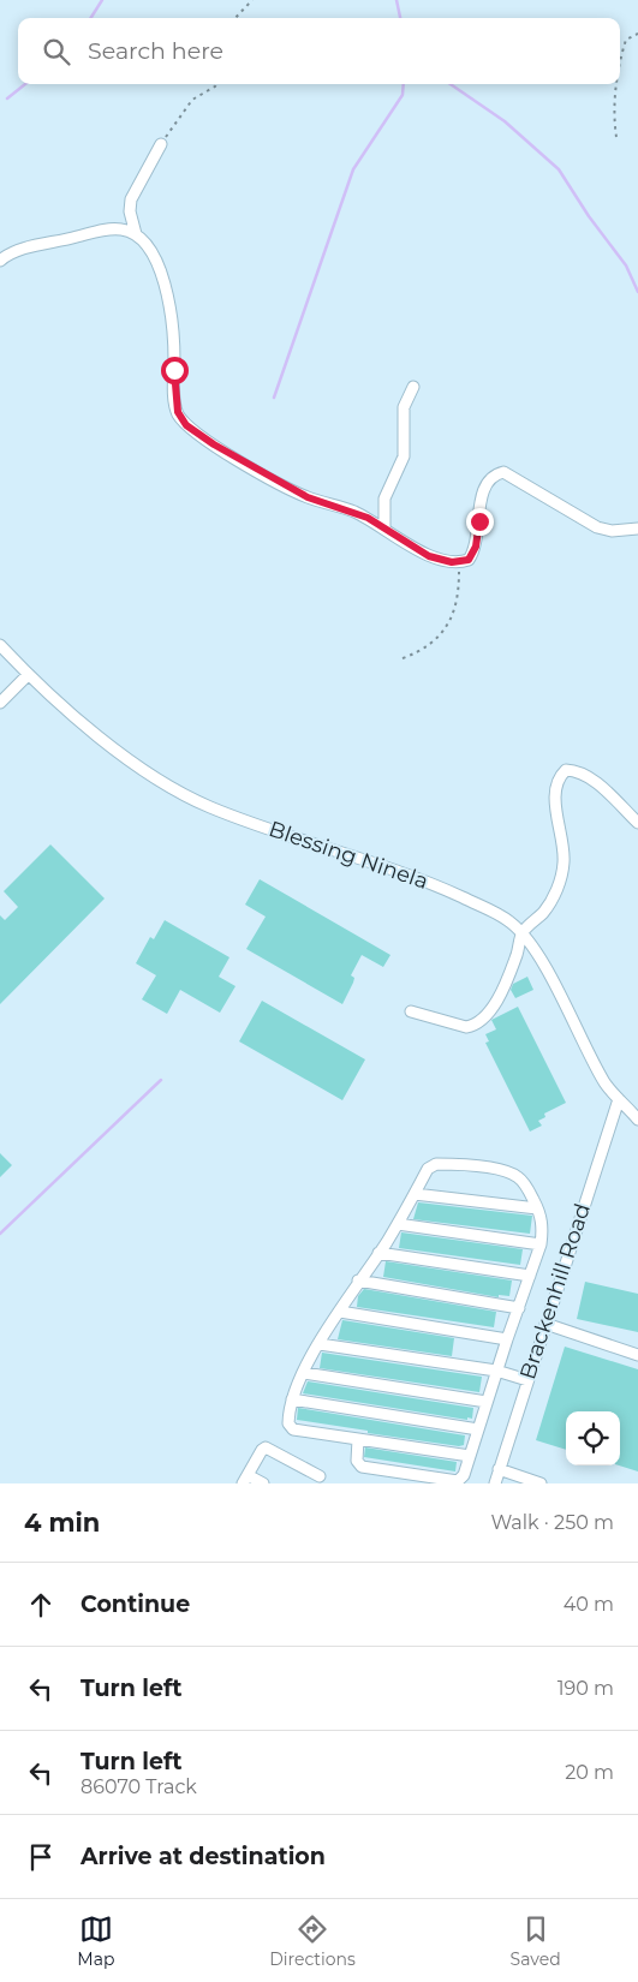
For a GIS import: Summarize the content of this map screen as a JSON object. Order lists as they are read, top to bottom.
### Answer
{
  "streets": {
    "street": ["Blessing Ninela", "Brackenhill Road"]
  },
  "crossings": [
    ["Blessing Ninela", "Brackenhill Road"]
  ],
  "page": {
    "search": "Search here",
    "heading": ["4 min", "Walk · 250 m"],
    "list": [
      ["Continue", "40 m"],
      ["Turn left", "190 m"],
      ["Turn left", "86070 Track", "20 m"],
      "Arrive at destination"
    ],
    "nav": ["Map", "Directions", "Saved"]
  }
}
